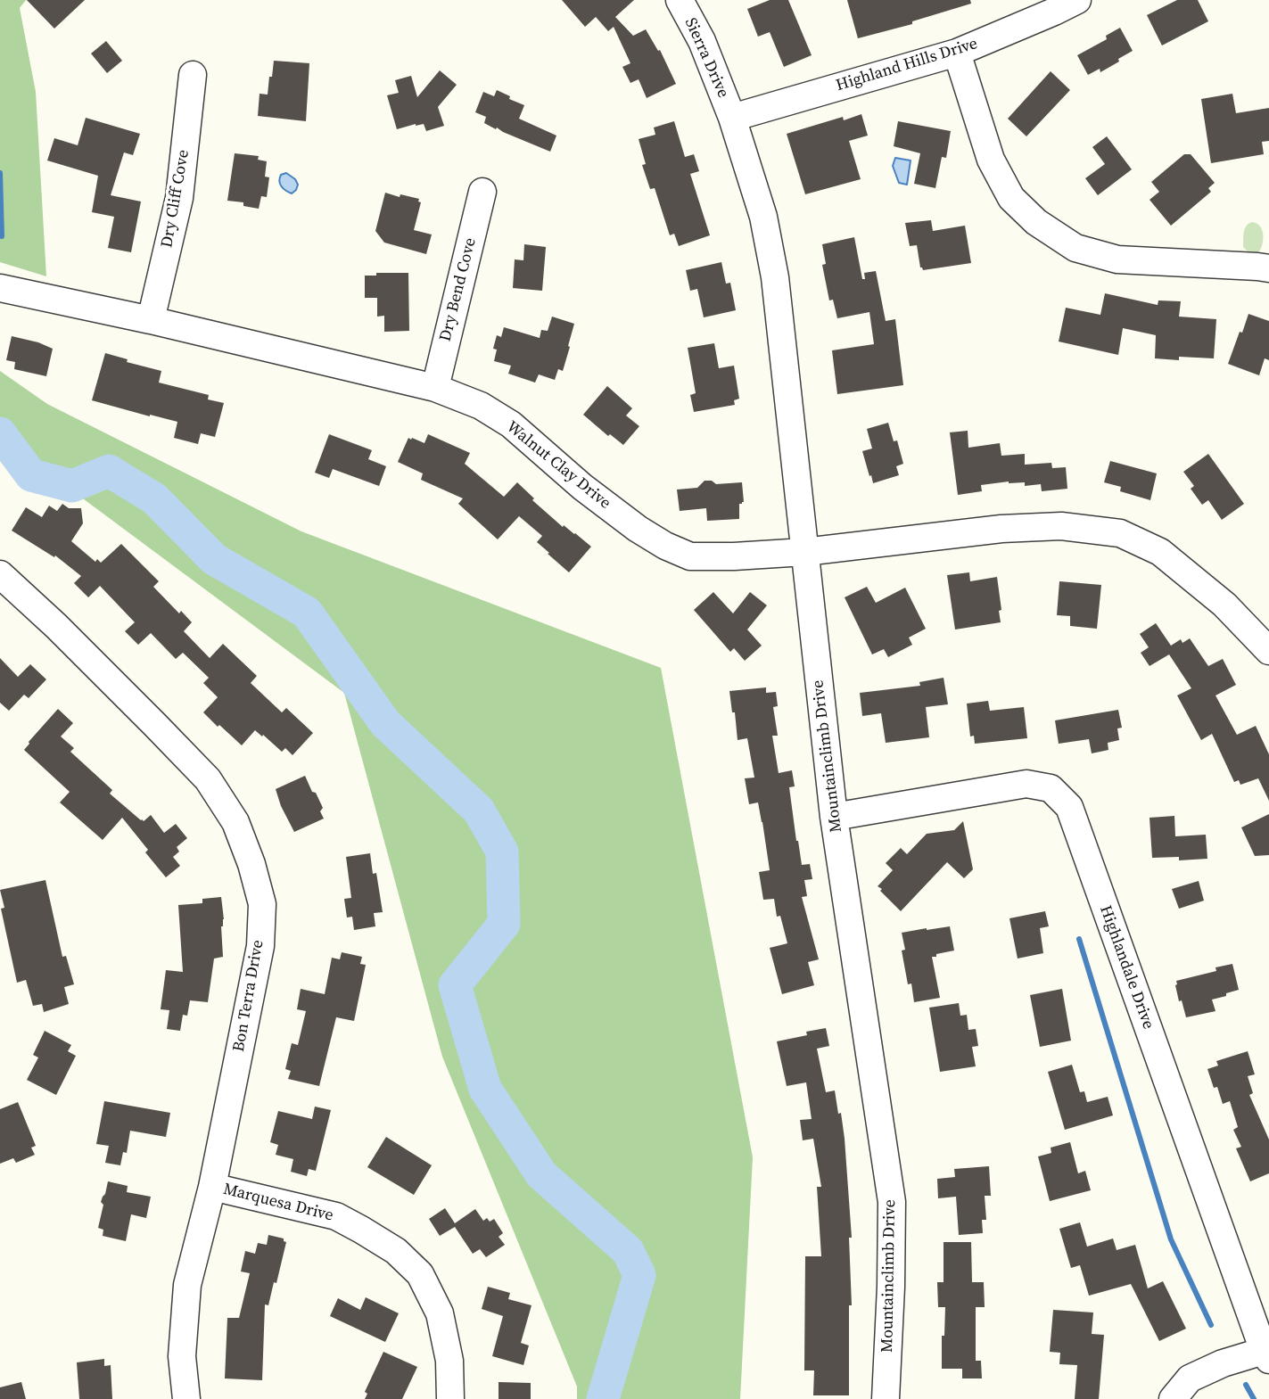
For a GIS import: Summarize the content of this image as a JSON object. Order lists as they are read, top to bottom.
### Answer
{
  "streets": {
    "street": [
      "Sierra Drive",
      "Highland Hills Drive",
      "Dry Cliff Cove",
      "Dry Bend Cove",
      "Walnut Clay Drive",
      "Mountainclimb Drive",
      "Highlandale Drive",
      "Bon Terra Drive",
      "Marquesa Drive"
    ]
  },
  "crossings": [
    ["Sierra Drive", "Highland Hills Drive"],
    ["Sierra Drive", "Mountainclimb Drive"],
    ["Highland Hills Drive", "Mountainclimb Drive"],
    ["Dry Cliff Cove", "Walnut Clay Drive"],
    ["Dry Bend Cove", "Walnut Clay Drive"],
    ["Walnut Clay Drive", "Mountainclimb Drive"],
    ["Mountainclimb Drive", "Highlandale Drive"],
    ["Bon Terra Drive", "Marquesa Drive"]
  ]
}
